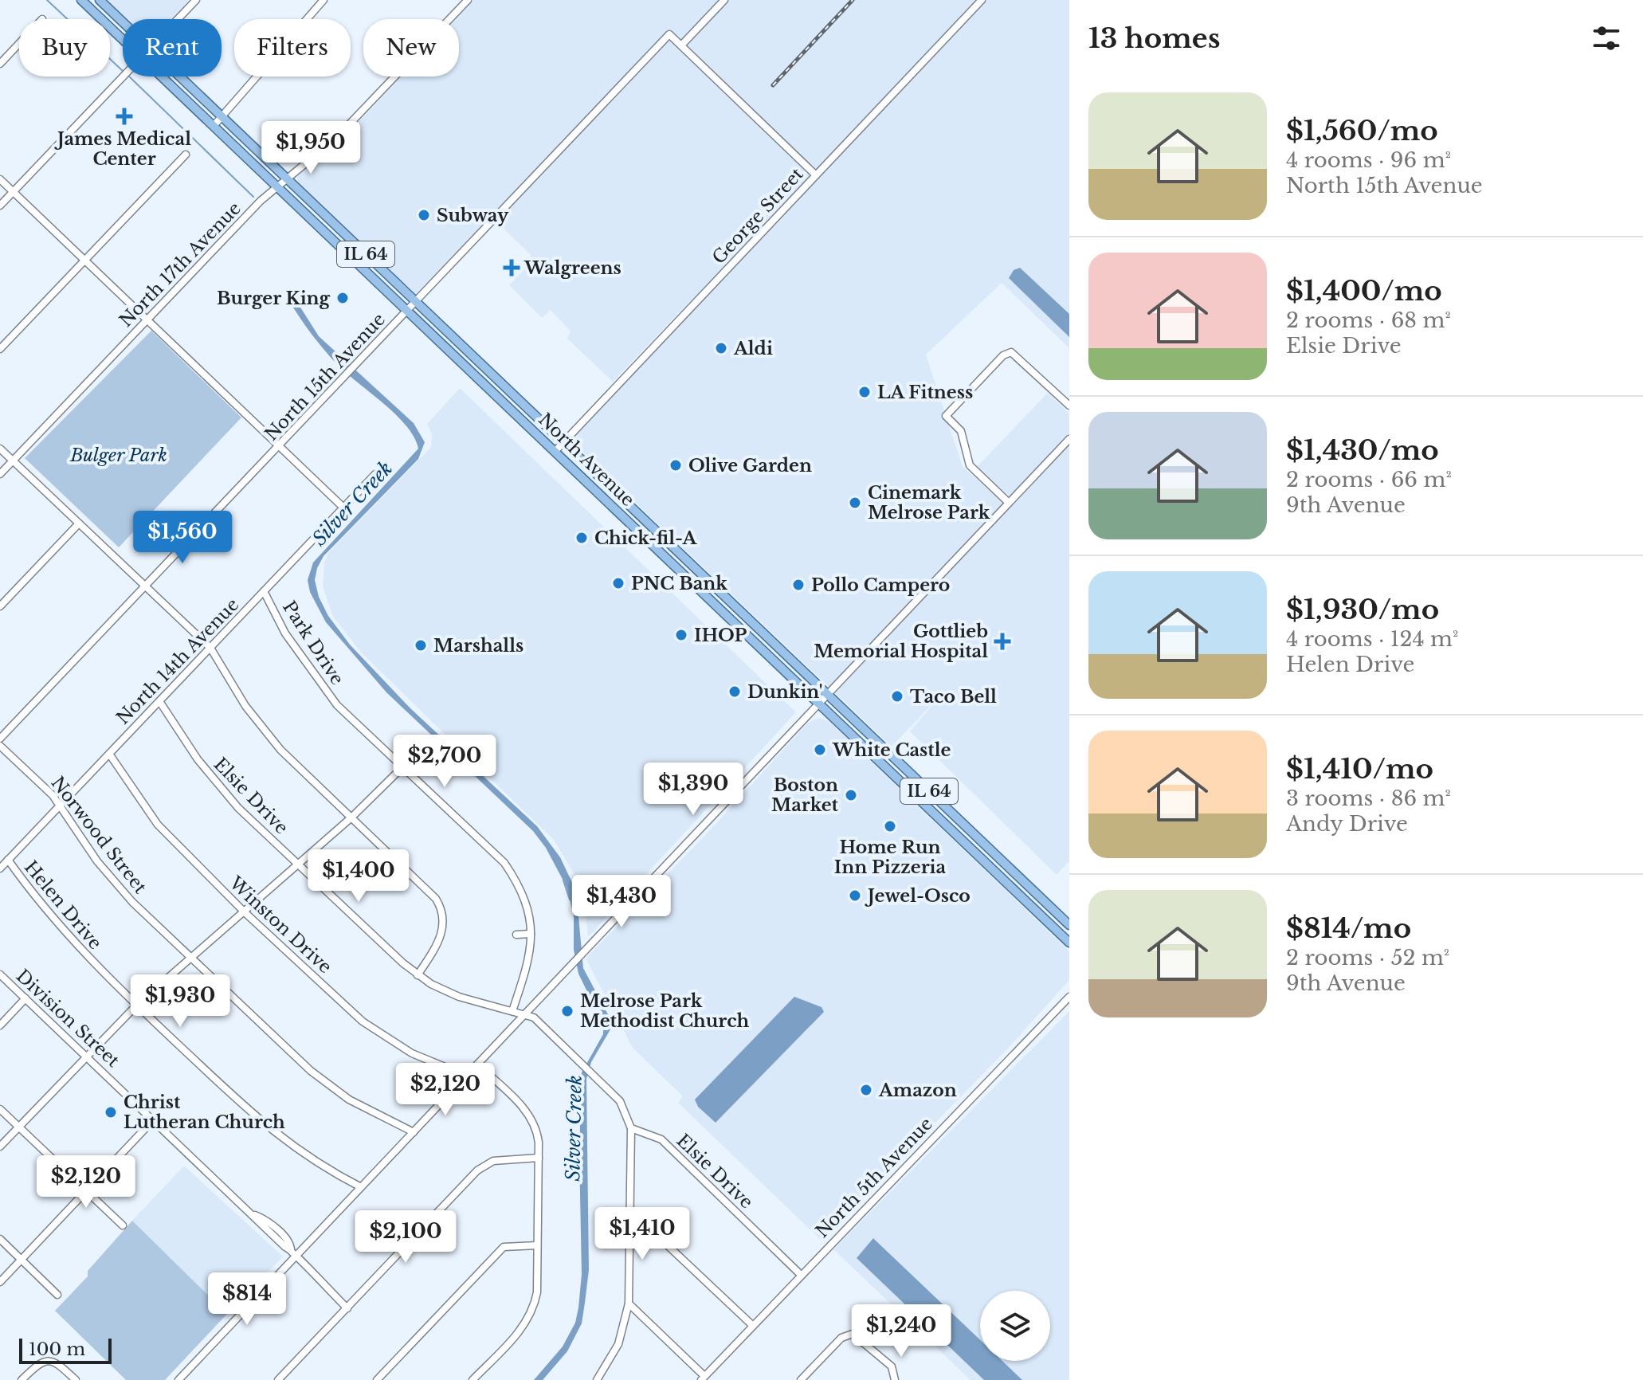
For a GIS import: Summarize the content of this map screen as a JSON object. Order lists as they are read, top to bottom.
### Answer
{
  "streets": {
    "main road": ["IL 64", "North Avenue"],
    "street": [
      "George Street",
      "North 17th Avenue",
      "North 15th Avenue",
      "Park Drive",
      "North 14th Avenue",
      "Elsie Drive",
      "Norwood Street",
      "Helen Drive",
      "Winston Drive",
      "Division Street",
      "North 5th Avenue"
    ]
  },
  "crossings": [
    ["George Street", "North Avenue"],
    ["North 17th Avenue", "North Avenue"],
    ["North 15th Avenue", "North Avenue"],
    ["Park Drive", "North 14th Avenue"],
    ["Park Drive", "Elsie Drive"],
    ["North 14th Avenue", "Elsie Drive"],
    ["North 14th Avenue", "Norwood Street"],
    ["North 14th Avenue", "Helen Drive"],
    ["North 14th Avenue", "Winston Drive"],
    ["Elsie Drive", "North 5th Avenue"]
  ],
  "water": ["Silver Creek"],
  "parks": ["Bulger Park"],
  "places": {
    "health": ["James Medical Center", "Walgreens", "Gottlieb Memorial Hospital"],
    "other": [
      "Subway",
      "Burger King",
      "Aldi",
      "LA Fitness",
      "Olive Garden",
      "Cinemark Melrose Park",
      "Chick-fil-A",
      "PNC Bank",
      "Pollo Campero",
      "IHOP",
      "Marshalls",
      "Dunkin'",
      "Taco Bell",
      "White Castle",
      "Boston Market",
      "Home Run Inn Pizzeria",
      "Jewel-Osco",
      "Melrose Park Methodist Church",
      "Amazon",
      "Christ Lutheran Church"
    ]
  },
  "scale_bar": "100 m",
  "page": {
    "heading": "13 homes",
    "chip": [
      "Buy",
      "Rent",
      "Filters",
      "New"
    ],
    "list": [
      {
        "name": "$1,560/mo",
        "note": "4 rooms · 96 m² · North 15th Avenue"
      },
      {
        "name": "$1,400/mo",
        "note": "2 rooms · 68 m² · Elsie Drive"
      },
      {
        "name": "$1,430/mo",
        "note": "2 rooms · 66 m² · 9th Avenue"
      },
      {
        "name": "$1,930/mo",
        "note": "4 rooms · 124 m² · Helen Drive"
      },
      {
        "name": "$1,410/mo",
        "note": "3 rooms · 86 m² · Andy Drive"
      },
      {
        "name": "$814/mo",
        "note": "2 rooms · 52 m² · 9th Avenue"
      }
    ],
    "price": [
      "$1,950",
      "$1,560",
      "$2,700",
      "$1,390",
      "$1,400",
      "$1,430",
      "$1,930",
      "$2,120",
      "$2,120",
      "$1,410",
      "$2,100",
      "$814",
      "$1,240"
    ],
    "scale": "100 m"
  }
}
